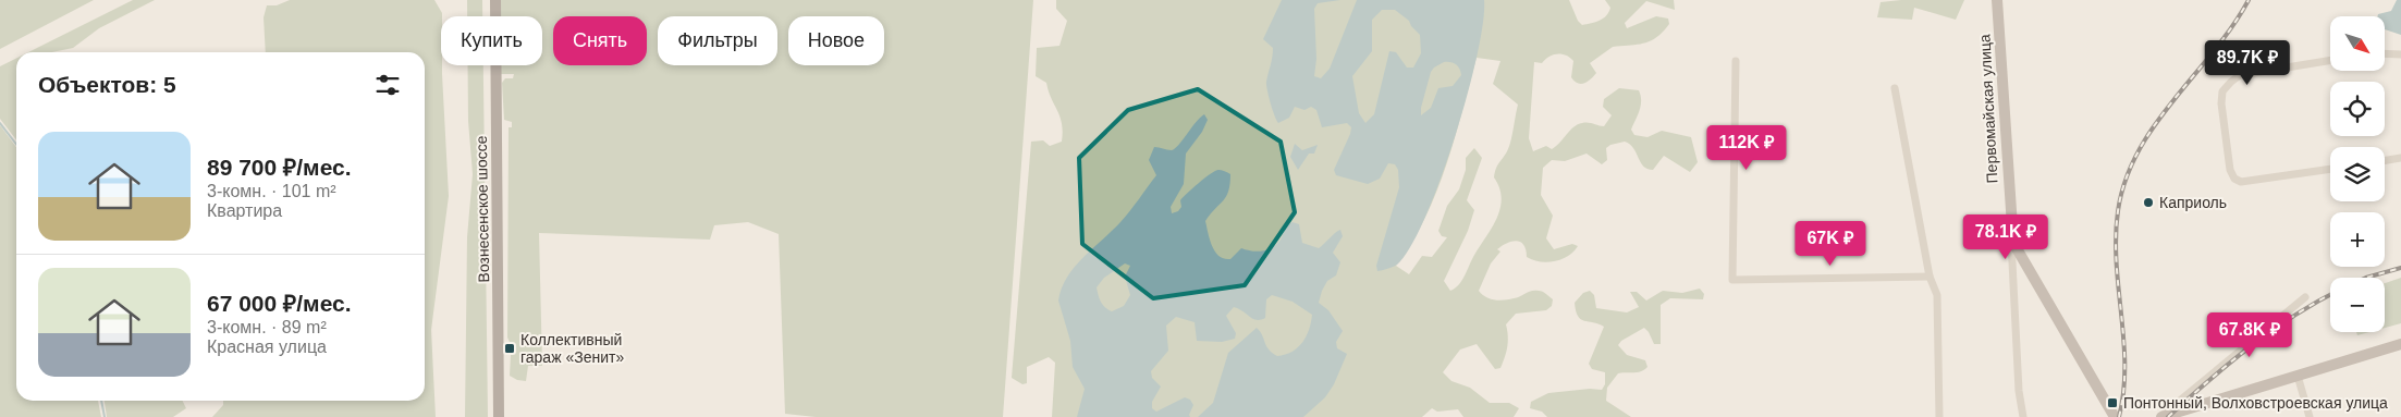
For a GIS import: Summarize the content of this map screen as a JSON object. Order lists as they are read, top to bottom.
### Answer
{
  "streets": {
    "main road": ["Вознесенское шоссе"],
    "street": ["Первомайская улица"]
  },
  "places": {
    "other": ["Каприоль"],
    "transit": ["Коллективный гараж «Зенит»", "Понтонный, Волховстроевская улица"]
  },
  "north": "bottom right",
  "page": {
    "map_buttons": ["+", "−"],
    "chip": [
      "Купить",
      "Снять",
      "Фильтры",
      "Новое"
    ],
    "price": [
      "89.7K ₽",
      "112K ₽",
      "78.1K ₽",
      "67K ₽",
      "67.8K ₽"
    ],
    "heading": "Объектов: 5",
    "list": [
      {
        "name": "89 700 ₽/мес.",
        "note": "3-комн. · 101 m² · Квартира"
      },
      {
        "name": "67 000 ₽/мес.",
        "note": "3-комн. · 89 m² · Красная улица"
      }
    ]
  }
}
